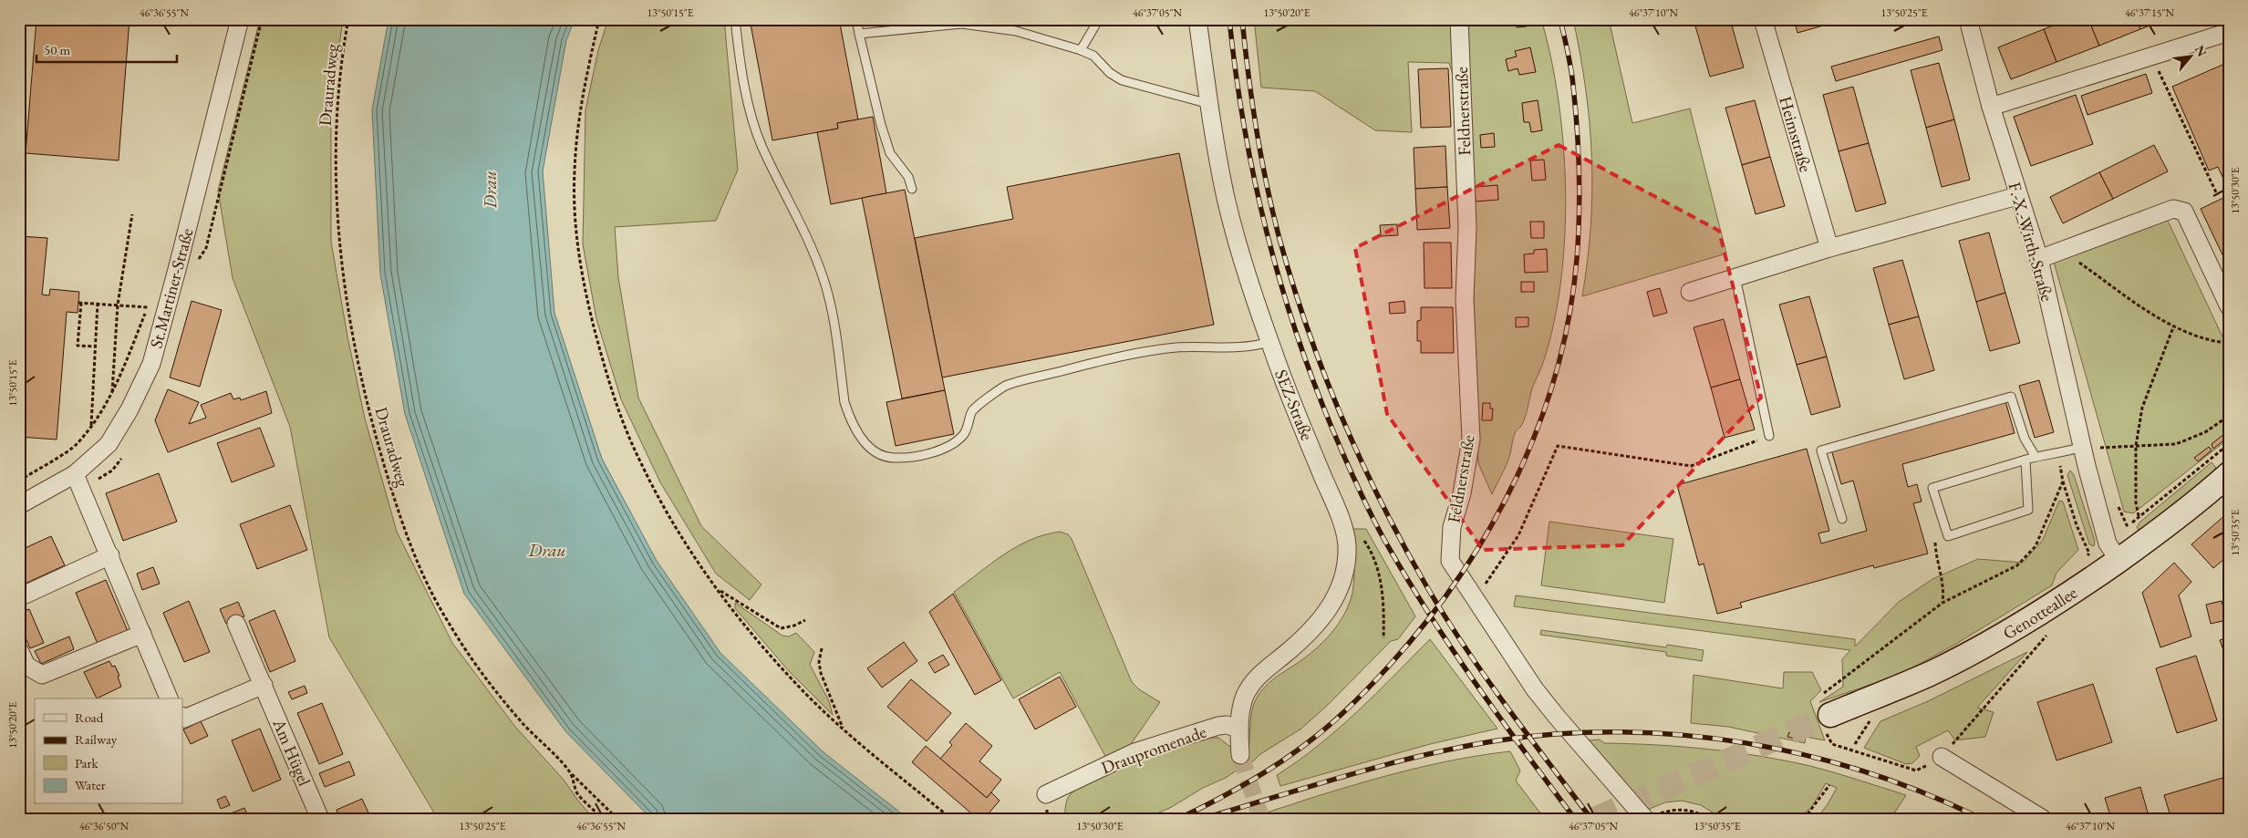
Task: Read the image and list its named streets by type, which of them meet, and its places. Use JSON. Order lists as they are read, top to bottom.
{
  "streets": {
    "main road": ["Genotteallee"],
    "street": [
      "Feldnerstraße",
      "Heimstraße",
      "F.-X.-Wirth-Straße",
      "St.Martiner-Straße",
      "SEZ-Straße",
      "Draupromenade",
      "Am Hügel"
    ],
    "path": ["Drauradweg"]
  },
  "crossings": [
    ["F.-X.-Wirth-Straße", "Genotteallee"],
    ["SEZ-Straße", "Draupromenade"]
  ],
  "water": ["Drau"],
  "legend": [
    "Road",
    "Railway",
    "Park",
    "Water"
  ],
  "scale_bar": "50 m",
  "north": "top right",
  "coordinates": [
    "46°36'55\"N",
    "13°50'15\"E",
    "46°37'05\"N",
    "13°50'20\"E",
    "46°37'10\"N",
    "13°50'25\"E",
    "46°37'15\"N",
    "13°50'30\"E",
    "13°50'35\"E",
    "46°36'50\"N"
  ]
}
